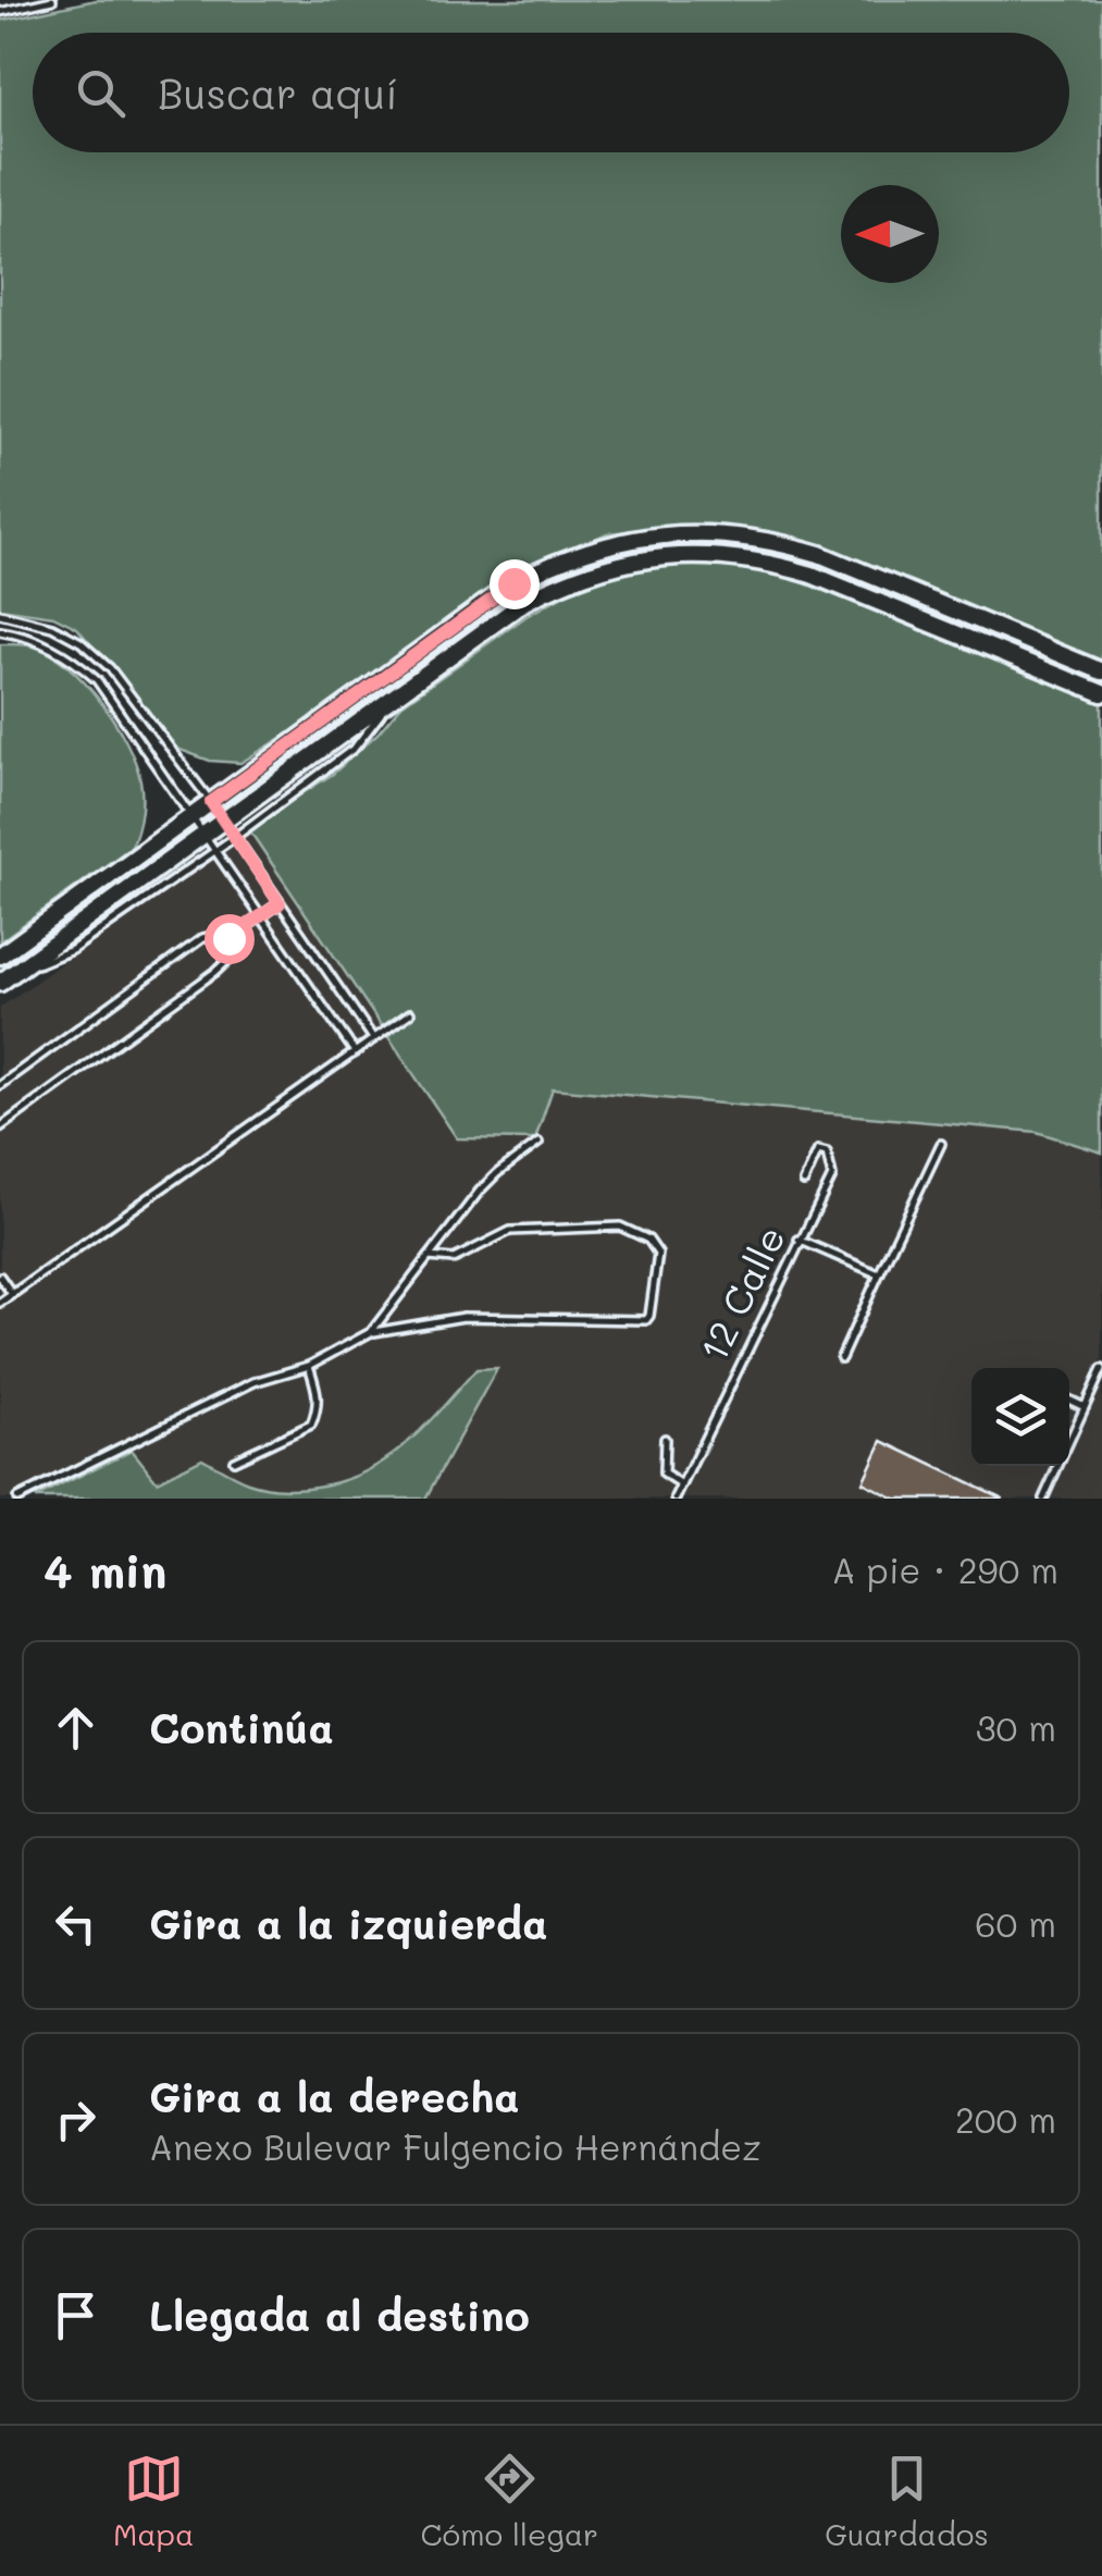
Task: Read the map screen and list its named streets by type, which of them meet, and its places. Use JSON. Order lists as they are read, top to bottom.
{
  "streets": {
    "lane": ["12 Calle"]
  },
  "north": "left",
  "page": {
    "search": "Buscar aquí",
    "heading": ["4 min", "A pie · 290 m"],
    "list": [
      ["Continúa", "30 m"],
      ["Gira a la izquierda", "60 m"],
      ["Gira a la derecha", "Anexo Bulevar Fulgencio Hernández", "200 m"],
      "Llegada al destino"
    ],
    "nav": ["Mapa", "Cómo llegar", "Guardados"]
  }
}
